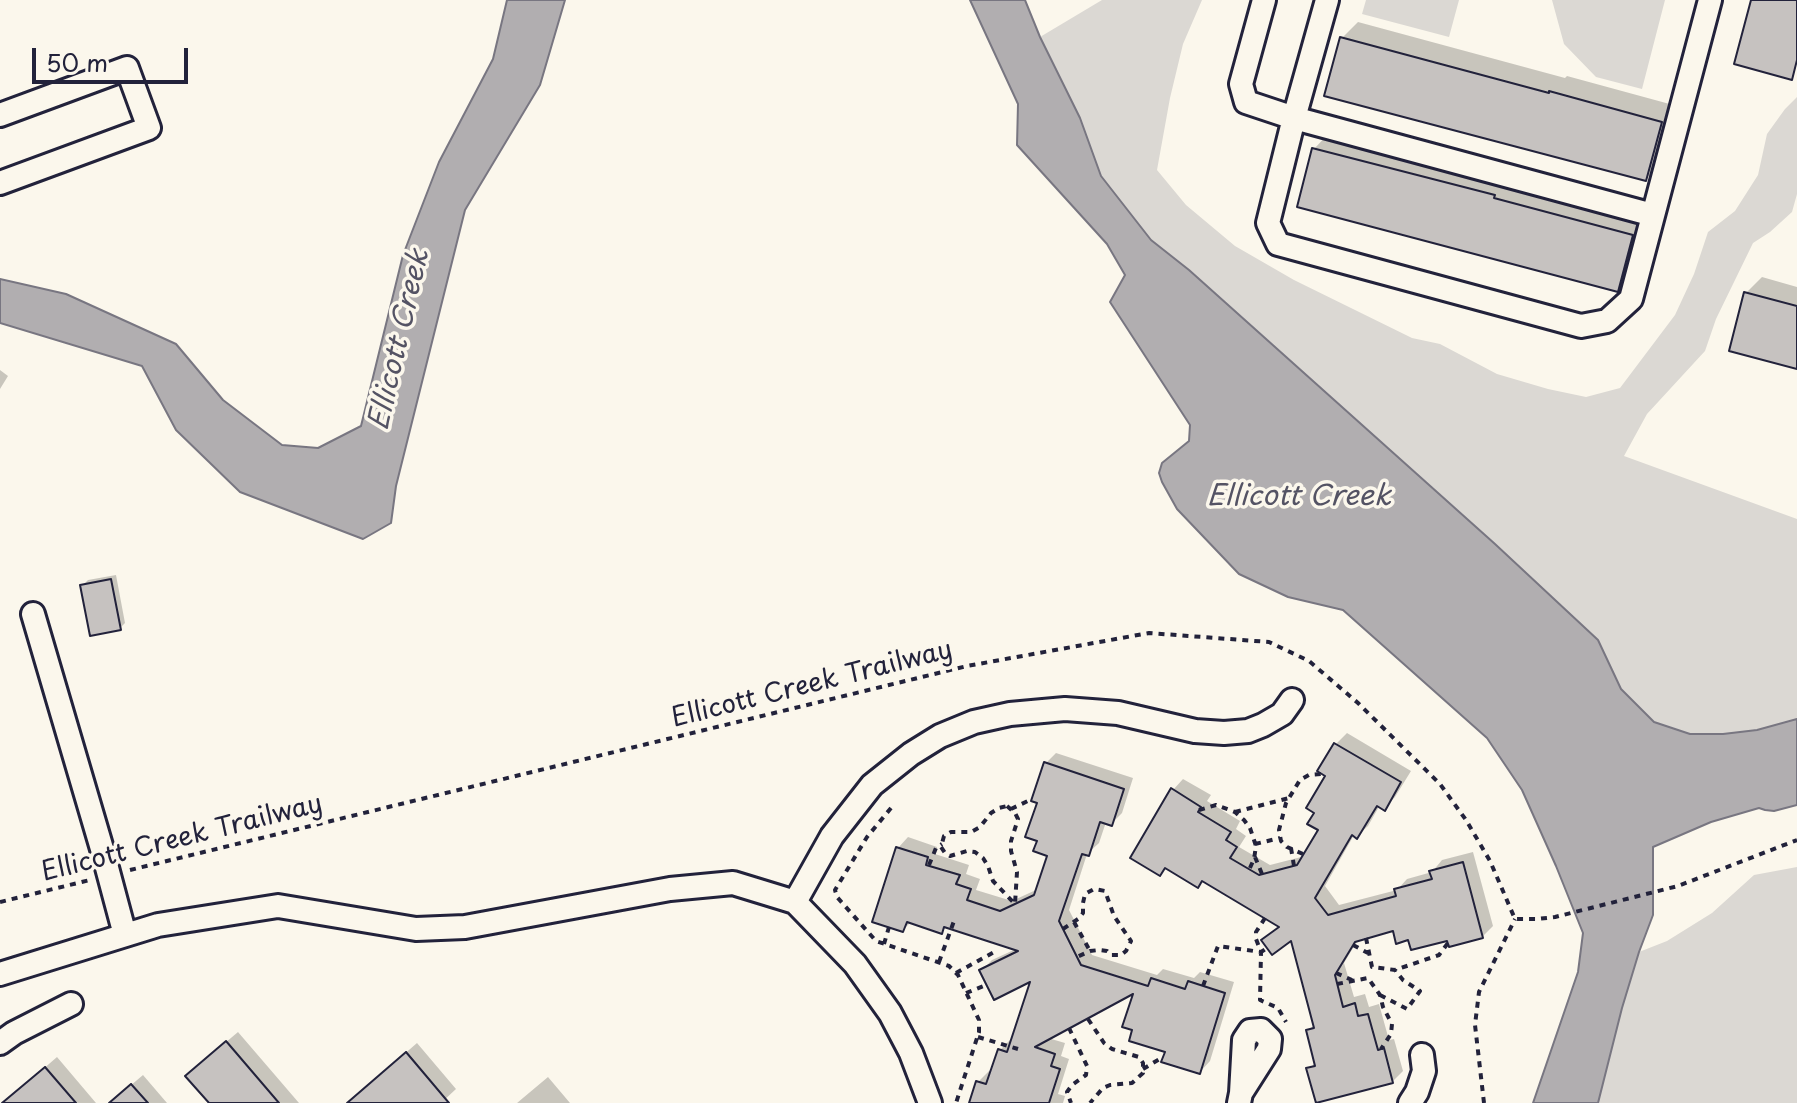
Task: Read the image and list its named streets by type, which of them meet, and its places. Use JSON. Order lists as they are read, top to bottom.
{
  "streets": {
    "path": ["Ellicott Creek Trailway"]
  },
  "water": ["Ellicott Creek"],
  "scale_bar": "50 m"
}
